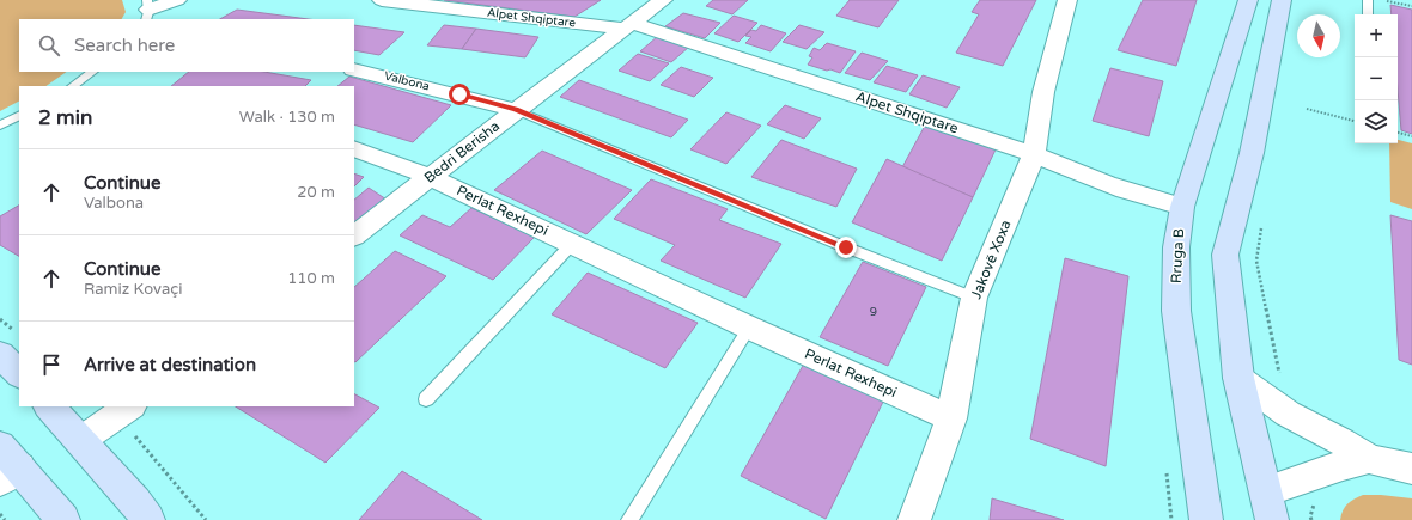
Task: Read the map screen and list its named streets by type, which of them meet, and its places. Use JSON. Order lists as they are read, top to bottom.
{
  "streets": {
    "main road": ["Rruga B"],
    "street": [
      "Alpet Shqiptare",
      "Valbona",
      "Bedri Berisha",
      "Perlat Rexhepi",
      "Jakovë Xoxa"
    ]
  },
  "crossings": [
    ["Alpet Shqiptare", "Bedri Berisha"],
    ["Alpet Shqiptare", "Rruga B"],
    ["Alpet Shqiptare", "Jakovë Xoxa"],
    ["Valbona", "Bedri Berisha"],
    ["Bedri Berisha", "Perlat Rexhepi"],
    ["Perlat Rexhepi", "Jakovë Xoxa"]
  ],
  "house_numbers": ["9"],
  "north": "bottom",
  "page": {
    "map_buttons": ["+", "−"],
    "search": "Search here",
    "heading": ["2 min", "Walk · 130 m"],
    "list": [
      ["Continue", "Valbona", "20 m"],
      ["Continue", "Ramiz Kovaçi", "110 m"],
      "Arrive at destination"
    ]
  }
}
